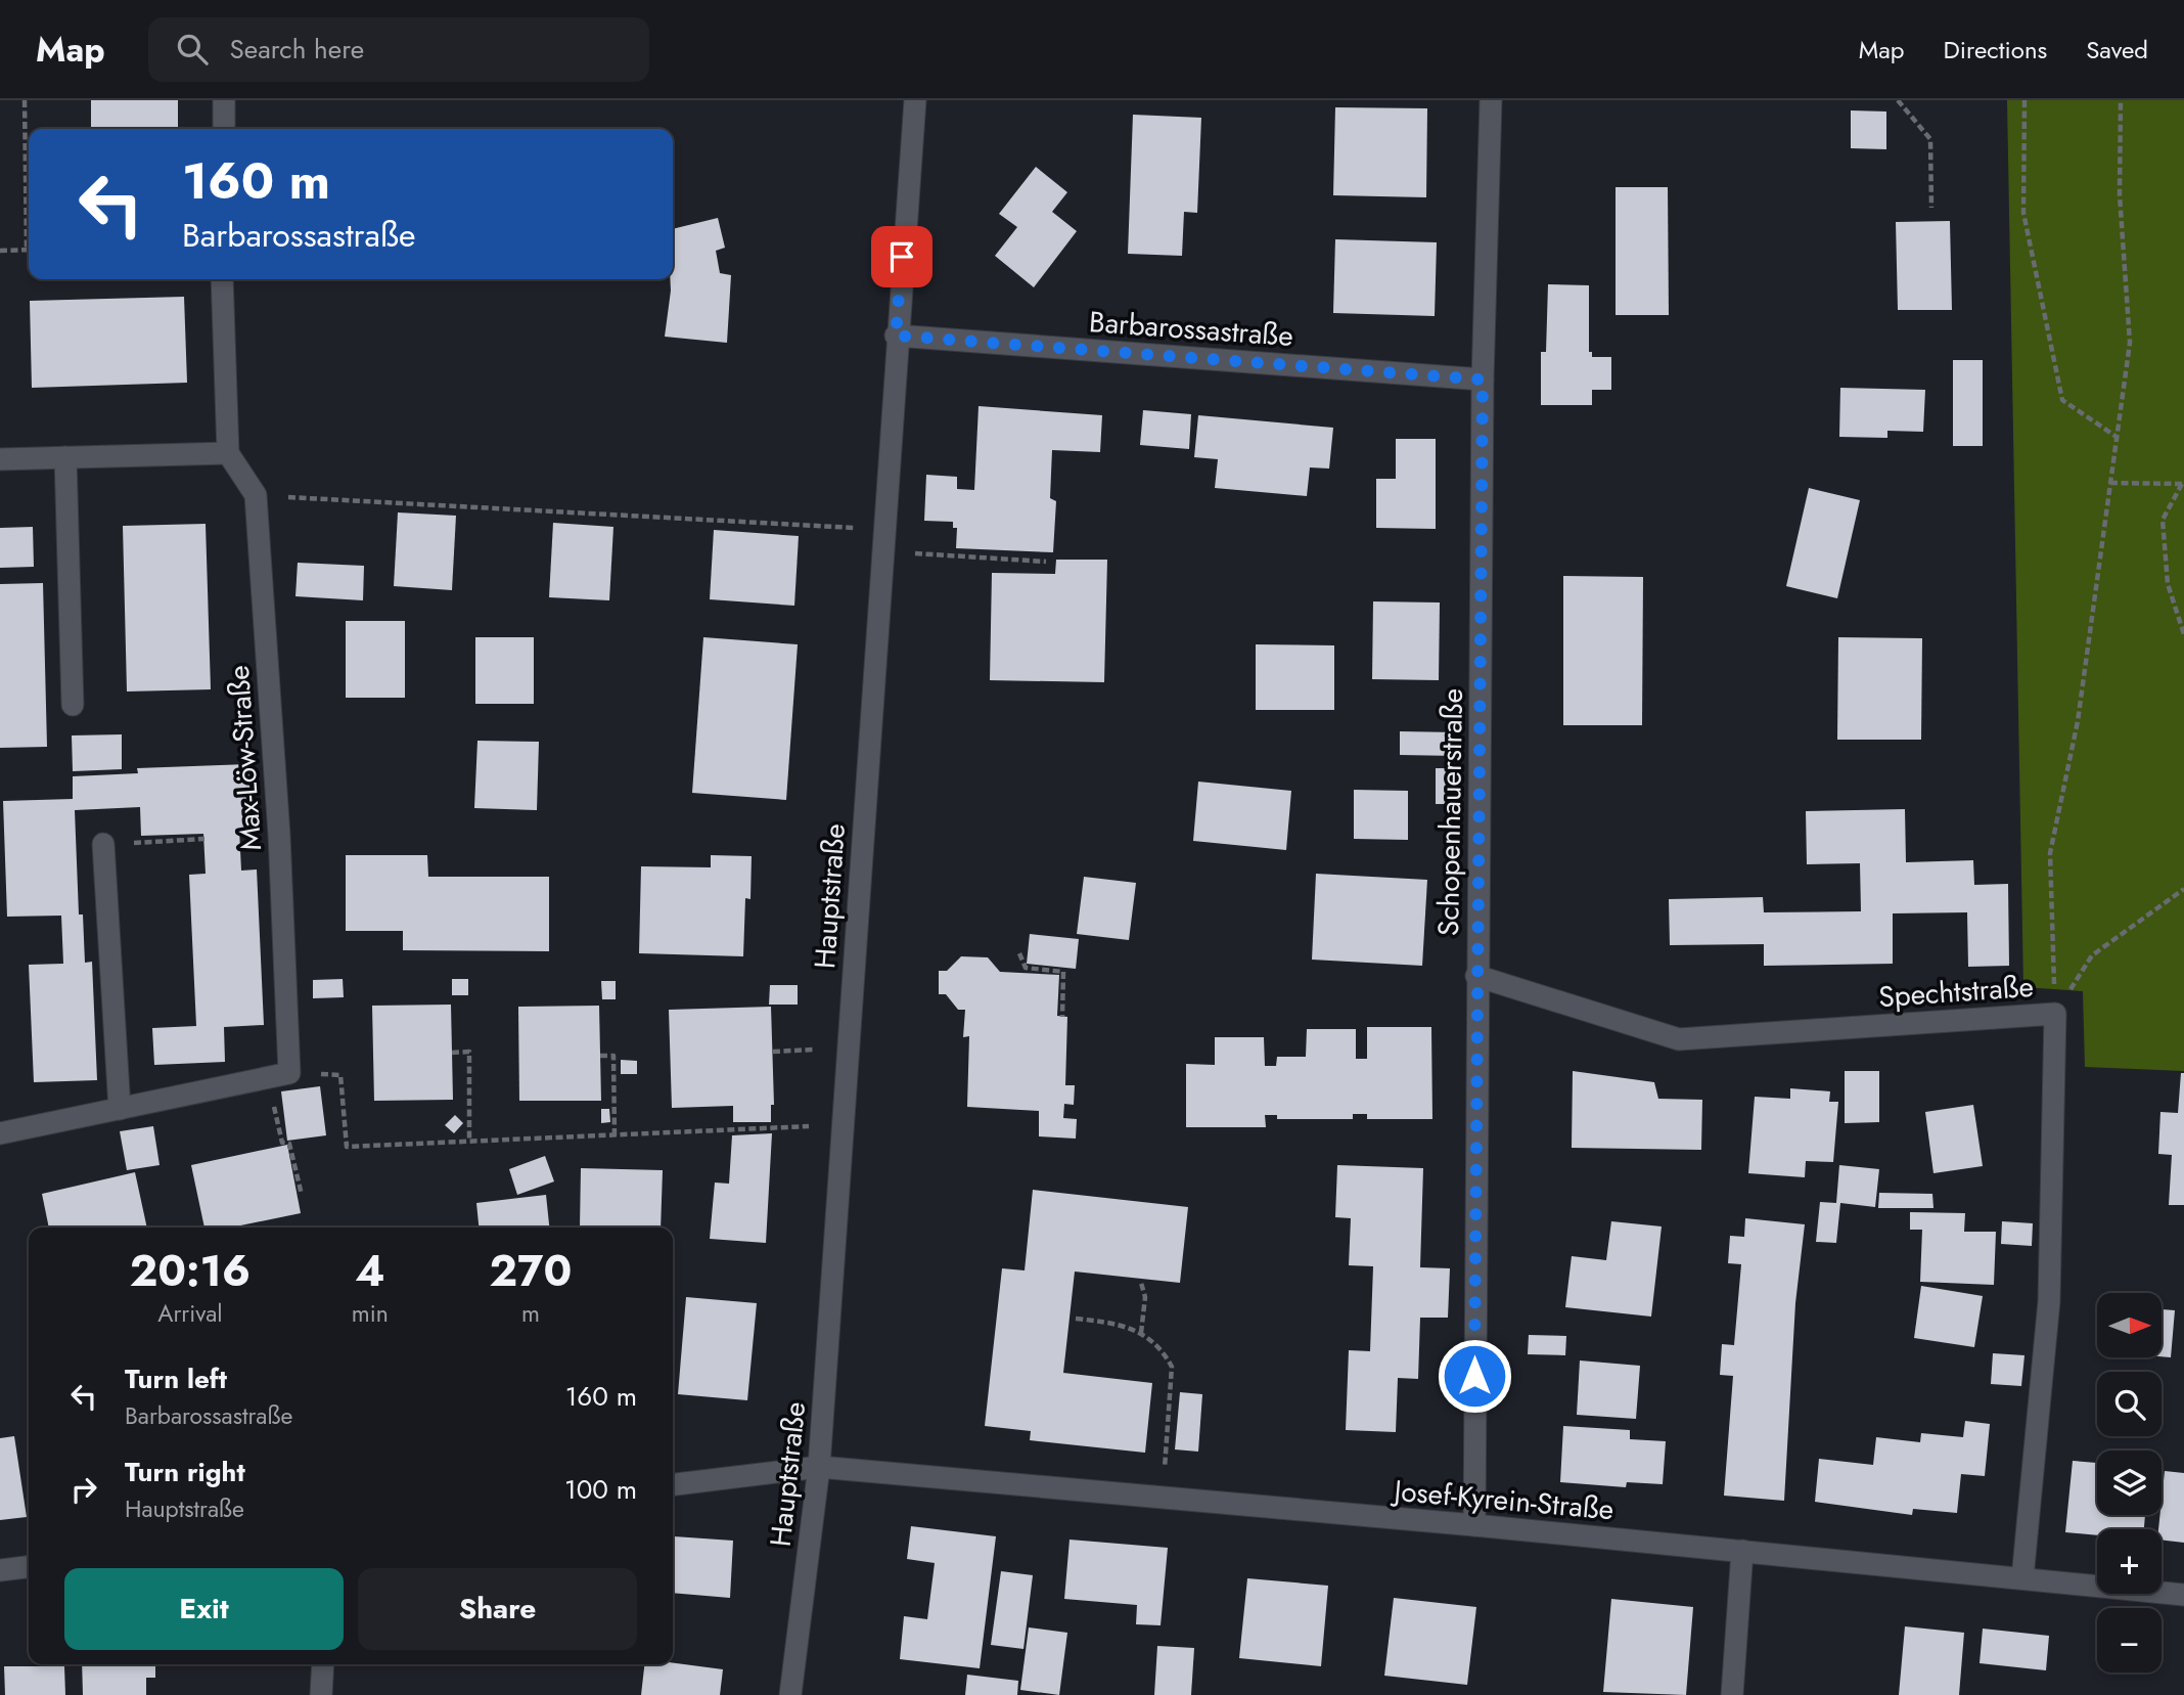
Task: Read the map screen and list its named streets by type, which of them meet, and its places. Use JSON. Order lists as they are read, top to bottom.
{
  "streets": {
    "street": [
      "Barbarossastraße",
      "Max-Löw-Straße",
      "Schopenhauerstraße",
      "Hauptstraße",
      "Spechtstraße",
      "Josef-Kyrein-Straße"
    ]
  },
  "crossings": [
    ["Barbarossastraße", "Schopenhauerstraße"],
    ["Barbarossastraße", "Hauptstraße"],
    ["Schopenhauerstraße", "Spechtstraße"],
    ["Schopenhauerstraße", "Josef-Kyrein-Straße"],
    ["Hauptstraße", "Josef-Kyrein-Straße"],
    ["Spechtstraße", "Josef-Kyrein-Straße"]
  ],
  "north": "right",
  "page": {
    "header": "Map",
    "search": "Search here",
    "nav": ["Map", "Directions", "Saved"],
    "turn": ["160 m", "Barbarossastraße"],
    "eta": [
      "20:16",
      "Arrival",
      "4",
      "min",
      "270",
      "m"
    ],
    "map_buttons": ["+", "−"],
    "list": [
      {
        "name": "Turn left",
        "note": "Barbarossastraße",
        "value": "160 m"
      },
      {
        "name": "Turn right",
        "note": "Hauptstraße",
        "value": "100 m"
      }
    ],
    "buttons": ["Exit", "Share"]
  }
}
